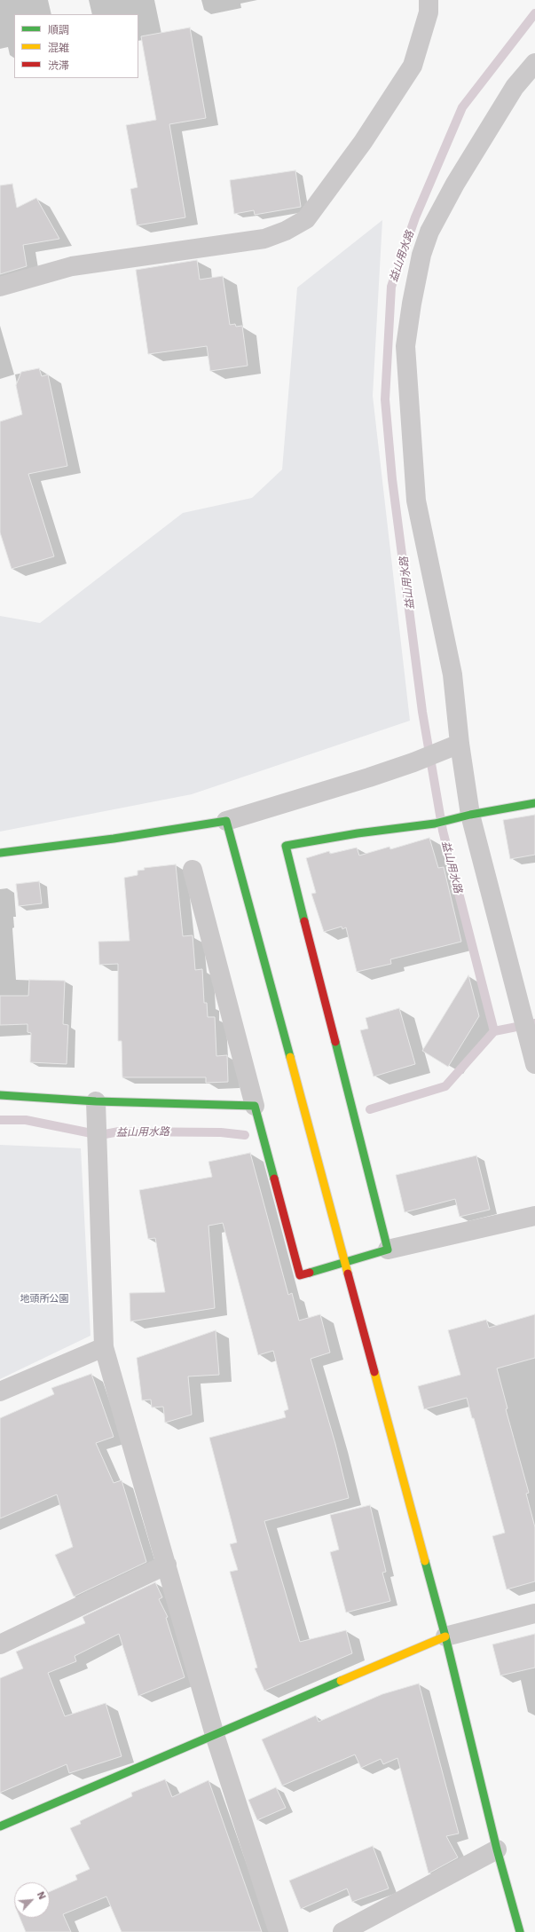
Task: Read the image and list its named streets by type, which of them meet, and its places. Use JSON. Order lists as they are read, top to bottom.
{
  "water": ["益山用水路"],
  "parks": ["地頭所公園"],
  "legend": ["順調", "混雑", "渋滞"],
  "north": "top right"
}
